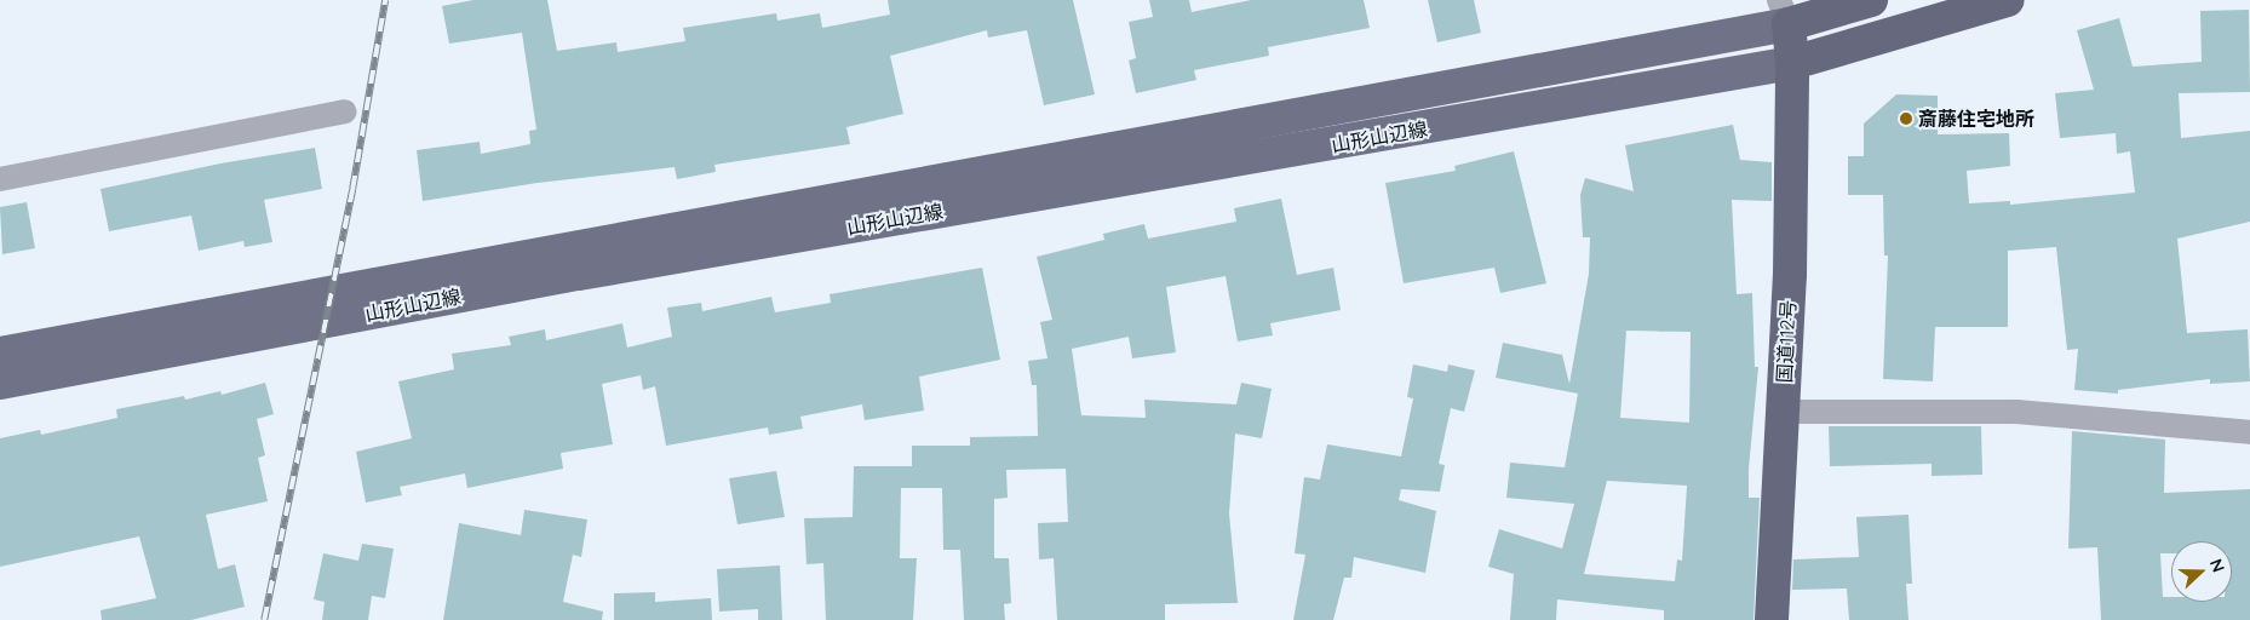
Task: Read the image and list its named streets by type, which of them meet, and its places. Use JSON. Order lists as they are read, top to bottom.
{
  "streets": {
    "highway": ["国道112号"],
    "main road": ["山形山辺線"]
  },
  "crossings": [
    ["山形山辺線", "国道112号"]
  ],
  "places": ["斎藤住宅地所"],
  "north": "right"
}
